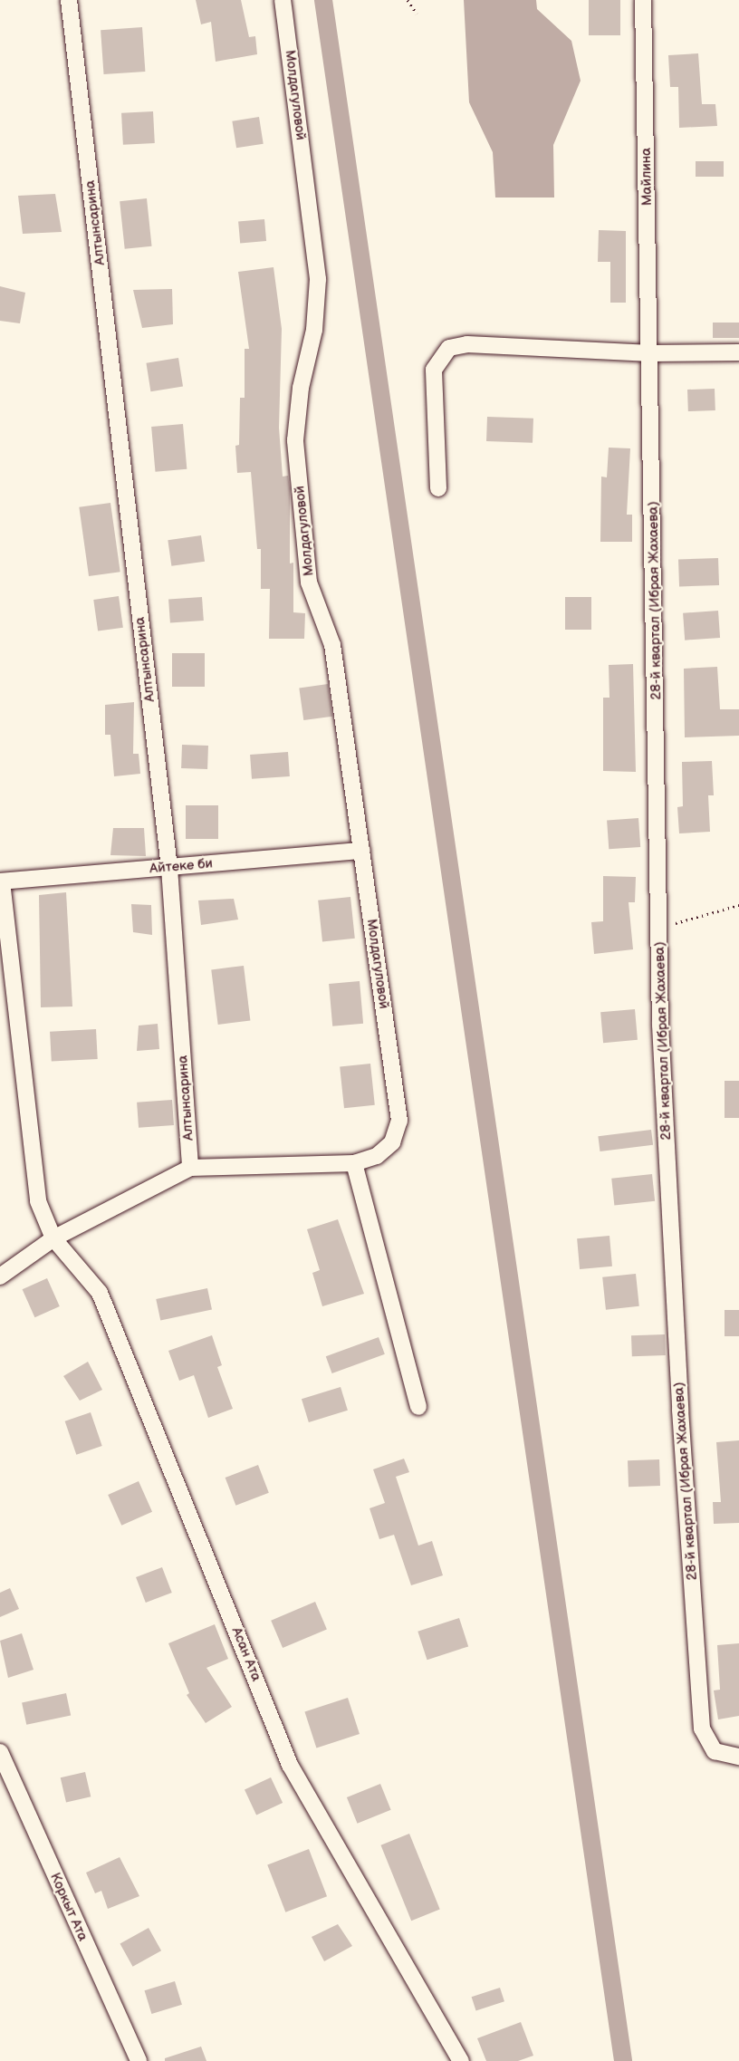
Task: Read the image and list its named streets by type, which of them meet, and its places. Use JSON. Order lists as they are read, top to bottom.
{
  "streets": {
    "street": [
      "Молдагуловой",
      "Майлина",
      "Алтынсарина",
      "28-й квартал (Ибрая Жахаева)",
      "Айтеке би",
      "Асан Ата",
      "Коркыт Ата"
    ]
  },
  "crossings": [
    ["Молдагуловой", "Алтынсарина"],
    ["Молдагуловой", "Айтеке би"],
    ["Майлина", "28-й квартал (Ибрая Жахаева)"],
    ["Алтынсарина", "Айтеке би"]
  ]
}
